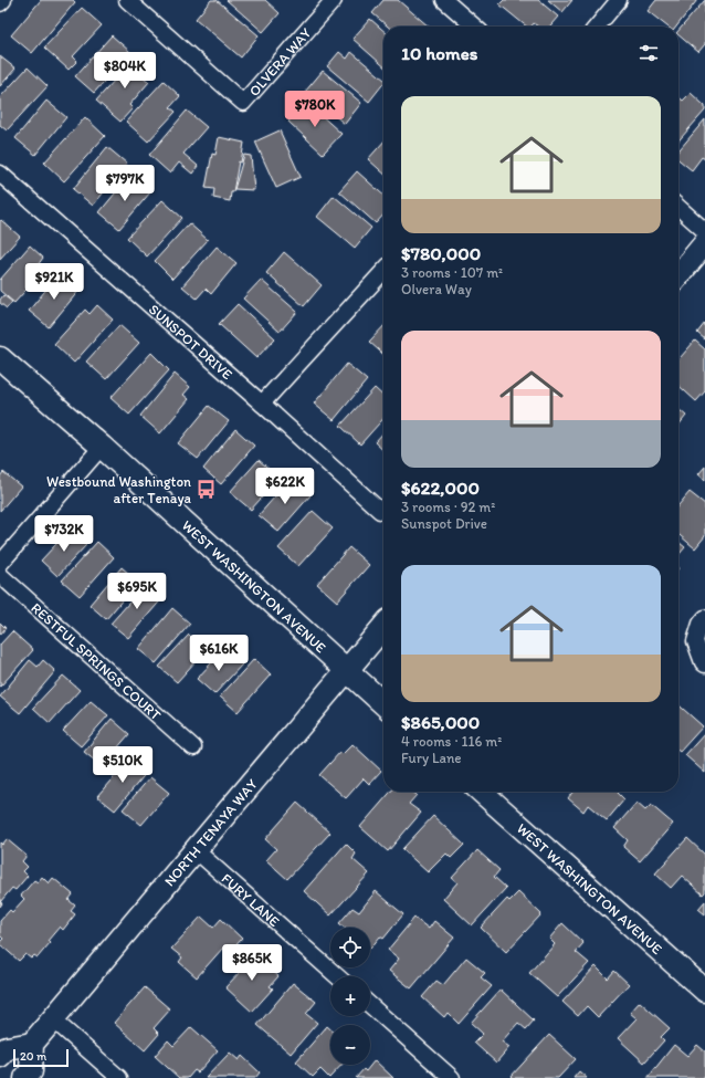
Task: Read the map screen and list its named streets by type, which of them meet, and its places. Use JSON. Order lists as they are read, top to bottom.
{
  "streets": {
    "main road": ["WEST WASHINGTON AVENUE", "NORTH TENAYA WAY"],
    "street": [
      "OLVERA WAY",
      "SUNSPOT DRIVE",
      "RESTFUL SPRINGS COURT",
      "FURY LANE"
    ]
  },
  "crossings": [
    ["WEST WASHINGTON AVENUE", "NORTH TENAYA WAY"],
    ["NORTH TENAYA WAY", "FURY LANE"]
  ],
  "places": {
    "bus stop": ["Westbound Washington after Tenaya"]
  },
  "scale_bar": "20 m",
  "page": {
    "heading": "10 homes",
    "price": [
      "$804K",
      "$780K",
      "$797K",
      "$921K",
      "$622K",
      "$732K",
      "$695K",
      "$616K",
      "$510K",
      "$865K"
    ],
    "list": [
      {
        "name": "$780,000",
        "note": "3 rooms · 107 m² · Olvera Way"
      },
      {
        "name": "$622,000",
        "note": "3 rooms · 92 m² · Sunspot Drive"
      },
      {
        "name": "$865,000",
        "note": "4 rooms · 116 m² · Fury Lane"
      }
    ],
    "map_buttons": ["+", "−"],
    "scale": "20 m"
  }
}
